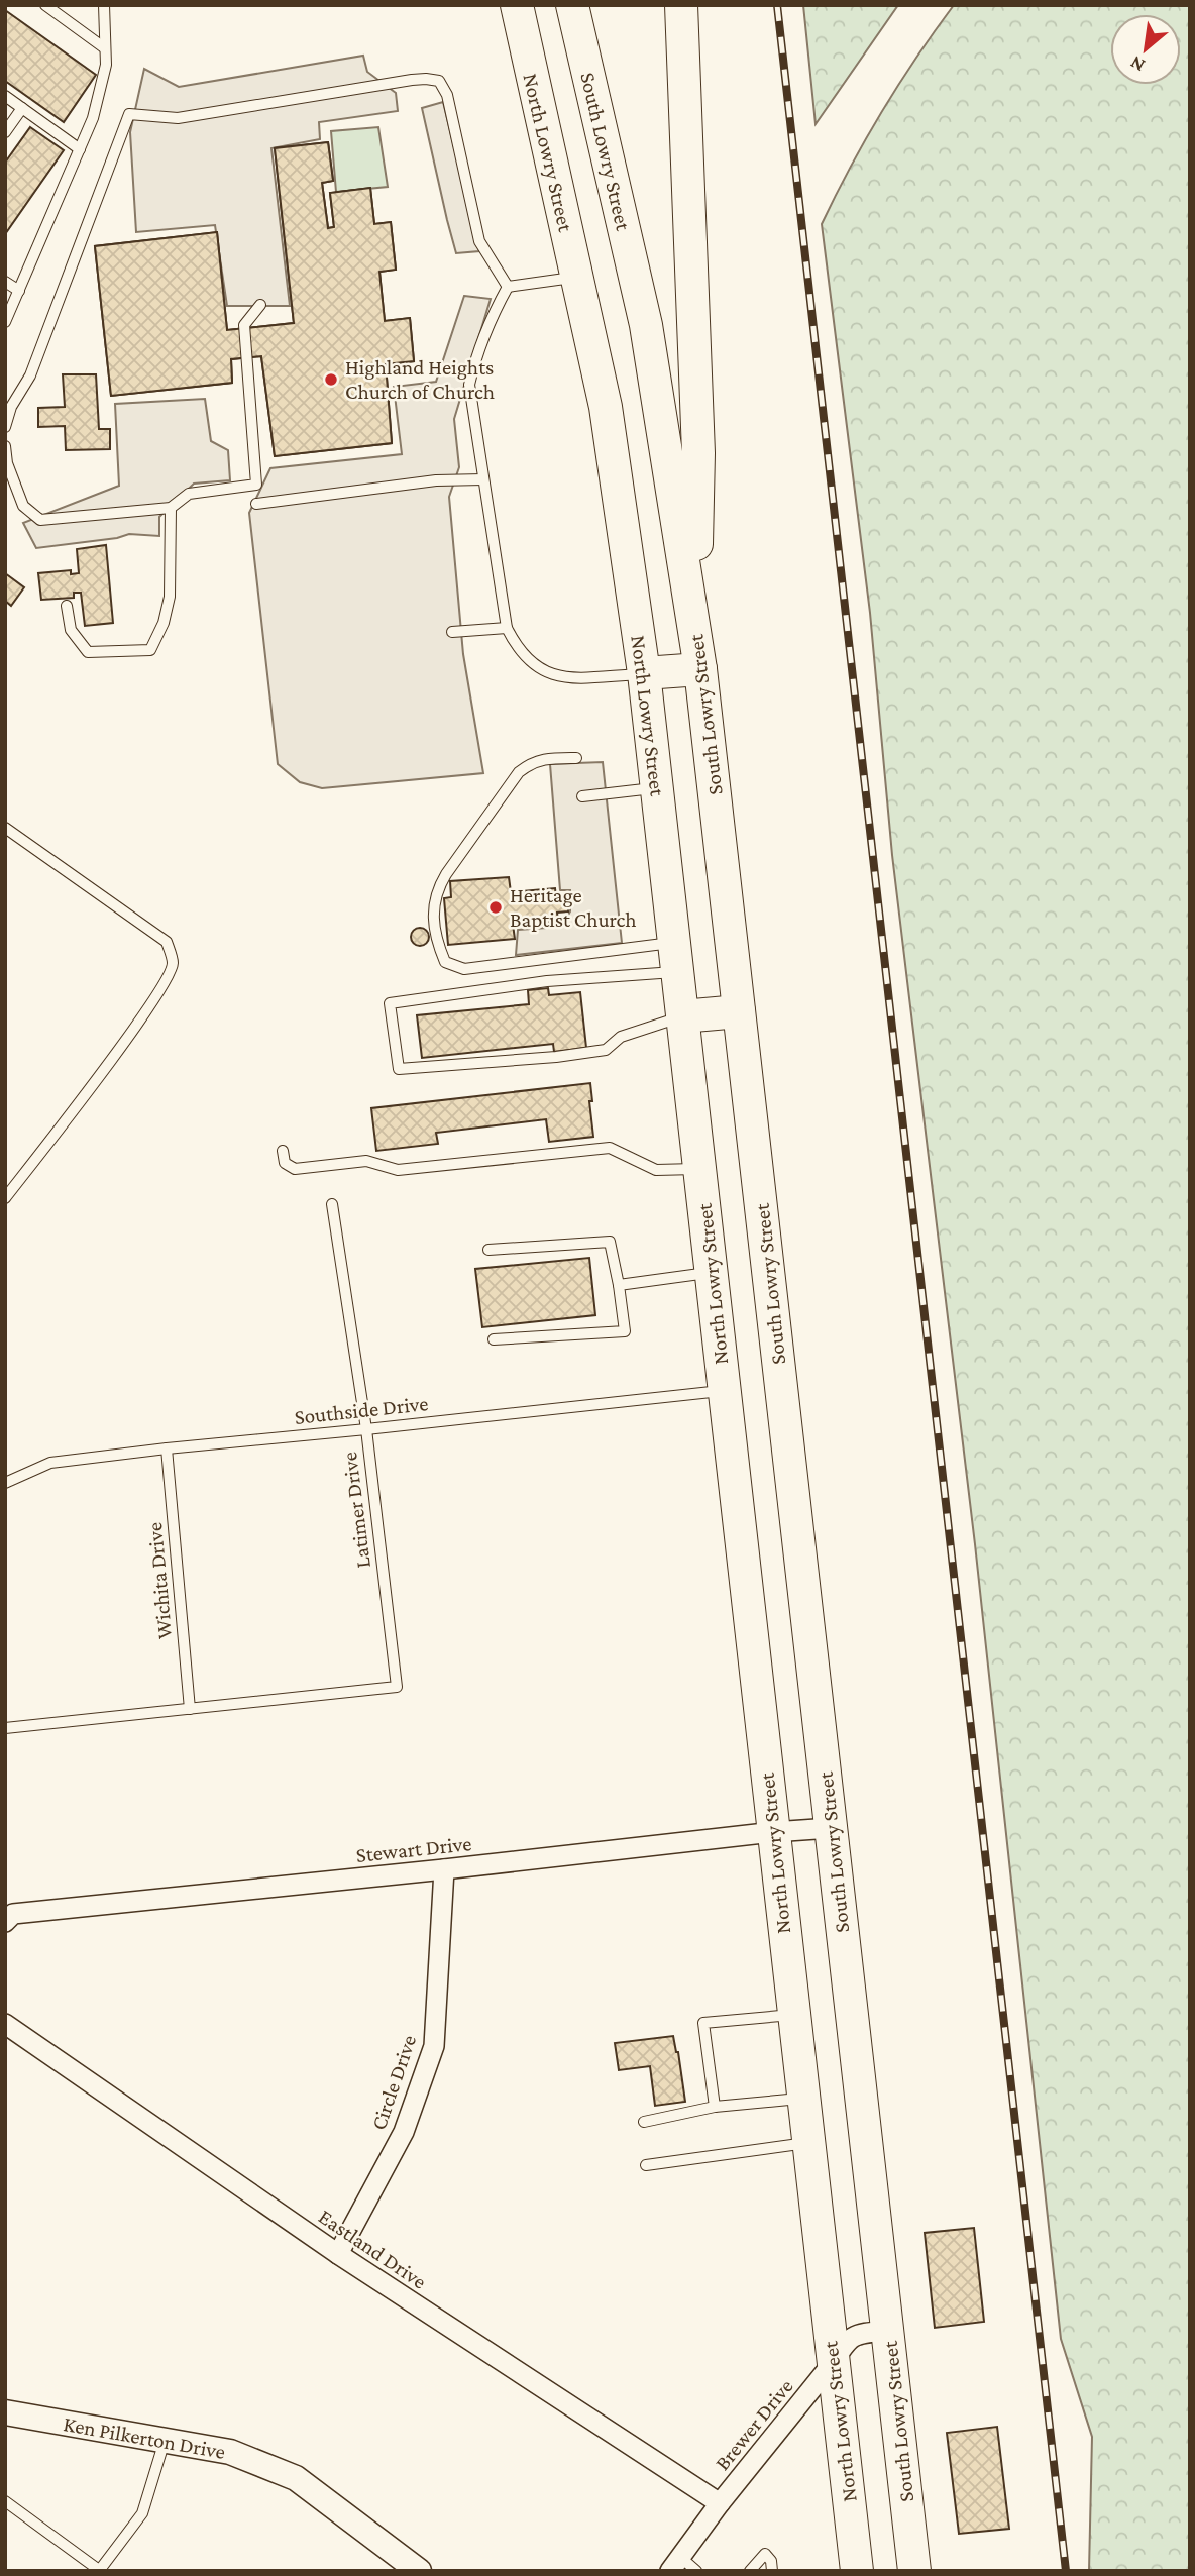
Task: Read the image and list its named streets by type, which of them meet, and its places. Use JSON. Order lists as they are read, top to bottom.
{
  "streets": {
    "main road": ["South Lowry Street", "North Lowry Street"],
    "street": [
      "Stewart Drive",
      "Circle Drive",
      "Eastland Drive",
      "Brewer Drive",
      "Ken Pilkerton Drive"
    ],
    "lane": ["Southside Drive", "Latimer Drive", "Wichita Drive"]
  },
  "crossings": [
    ["South Lowry Street", "Stewart Drive"],
    ["South Lowry Street", "Brewer Drive"],
    ["North Lowry Street", "Southside Drive"],
    ["North Lowry Street", "Stewart Drive"],
    ["North Lowry Street", "Brewer Drive"],
    ["Southside Drive", "Latimer Drive"],
    ["Southside Drive", "Wichita Drive"],
    ["Latimer Drive", "Wichita Drive"],
    ["Stewart Drive", "Circle Drive"],
    ["Circle Drive", "Eastland Drive"],
    ["Eastland Drive", "Brewer Drive"]
  ],
  "places": ["Highland Heights Church of Church", "Heritage Baptist Church"],
  "north": "bottom left"
}
